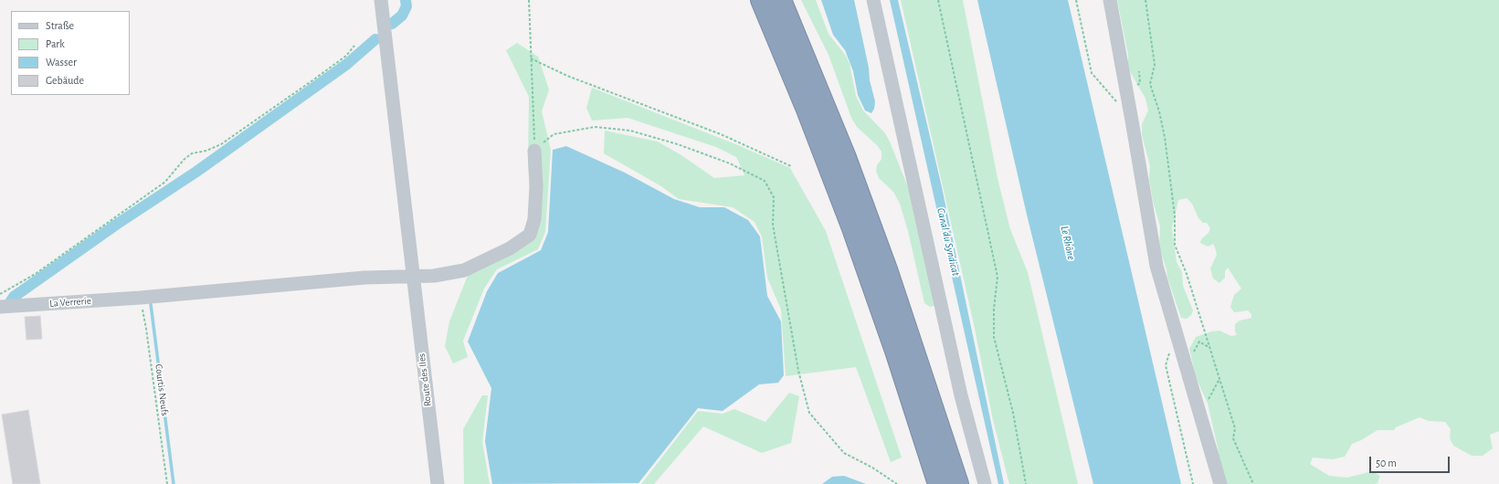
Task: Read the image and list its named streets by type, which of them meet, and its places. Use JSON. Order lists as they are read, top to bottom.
{
  "streets": {
    "street": ["La Verrerie", "Route des Iles"],
    "path": ["Courtis Neufs"]
  },
  "crossings": [
    ["La Verrerie", "Route des Iles"],
    ["La Verrerie", "Courtis Neufs"]
  ],
  "water": ["Canal du Syndicat", "Le Rhône"],
  "legend": [
    "Straße",
    "Park",
    "Wasser",
    "Gebäude"
  ],
  "scale_bar": "50 m"
}
